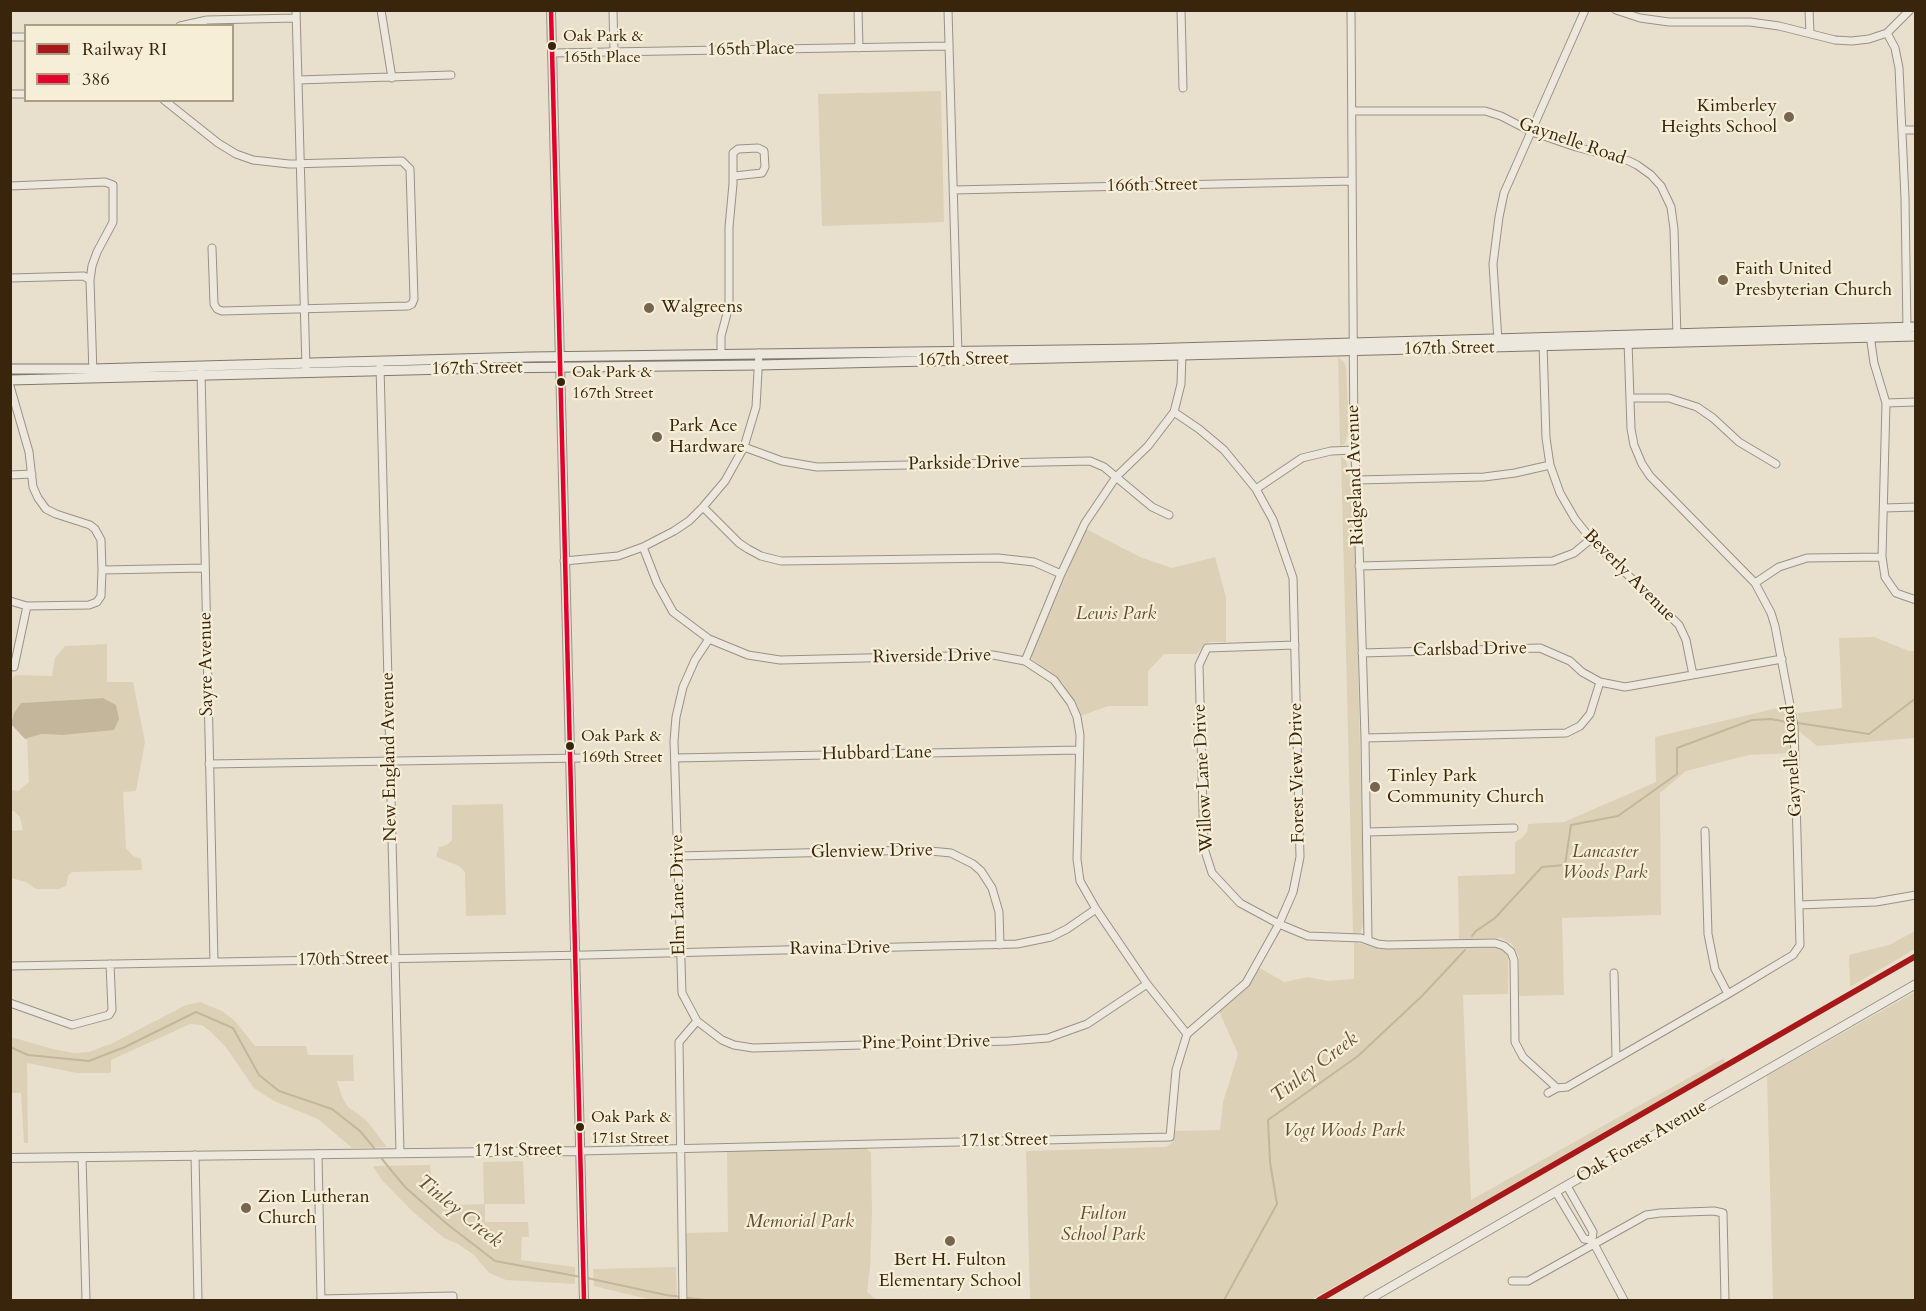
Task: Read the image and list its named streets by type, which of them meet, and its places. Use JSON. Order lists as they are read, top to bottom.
{
  "streets": {
    "main road": ["167th Street"],
    "street": [
      "165th Place",
      "Gaynelle Road",
      "166th Street",
      "Parkside Drive",
      "Ridgeland Avenue",
      "Beverly Avenue",
      "Carlsbad Drive",
      "Riverside Drive",
      "Sayre Avenue",
      "Hubbard Lane",
      "New England Avenue",
      "Forest View Drive",
      "Willow Lane Drive",
      "Glenview Drive",
      "Elm Lane Drive",
      "Ravina Drive",
      "170th Street",
      "Pine Point Drive",
      "171st Street",
      "Oak Forest Avenue"
    ]
  },
  "crossings": [
    ["Gaynelle Road", "167th Street"],
    ["Gaynelle Road", "Ridgeland Avenue"],
    ["Gaynelle Road", "Carlsbad Drive"],
    ["Gaynelle Road", "Willow Lane Drive"],
    ["166th Street", "Ridgeland Avenue"],
    ["167th Street", "Ridgeland Avenue"],
    ["167th Street", "Beverly Avenue"],
    ["167th Street", "Sayre Avenue"],
    ["167th Street", "New England Avenue"],
    ["Ridgeland Avenue", "Carlsbad Drive"],
    ["Ridgeland Avenue", "Willow Lane Drive"],
    ["Beverly Avenue", "Carlsbad Drive"],
    ["Riverside Drive", "Hubbard Lane"],
    ["Riverside Drive", "Forest View Drive"],
    ["Riverside Drive", "Elm Lane Drive"],
    ["Riverside Drive", "Ravina Drive"],
    ["Riverside Drive", "Pine Point Drive"],
    ["Riverside Drive", "171st Street"],
    ["Sayre Avenue", "170th Street"],
    ["Hubbard Lane", "Elm Lane Drive"],
    ["New England Avenue", "170th Street"],
    ["New England Avenue", "171st Street"],
    ["Forest View Drive", "Willow Lane Drive"],
    ["Forest View Drive", "171st Street"],
    ["Glenview Drive", "Elm Lane Drive"],
    ["Glenview Drive", "Ravina Drive"],
    ["Elm Lane Drive", "Ravina Drive"],
    ["Elm Lane Drive", "Pine Point Drive"],
    ["Ravina Drive", "170th Street"]
  ],
  "water": ["Tinley Creek"],
  "parks": [
    "Lewis Park",
    "Lancaster Woods Park",
    "Vogt Woods Park",
    "Fulton School Park",
    "Memorial Park"
  ],
  "places": [
    "Oak Park & 165th Place",
    "Kimberley Heights School",
    "Faith United Presbyterian Church",
    "Walgreens",
    "Oak Park & 167th Street",
    "Park Ace Hardware",
    "Oak Park & 169th Street",
    "Tinley Park Community Church",
    "Oak Park & 171st Street",
    "Zion Lutheran Church",
    "Bert H. Fulton Elementary School"
  ],
  "lines": ["transit line 386", "rail line RI"],
  "legend": ["Railway RI", "386"]
}
